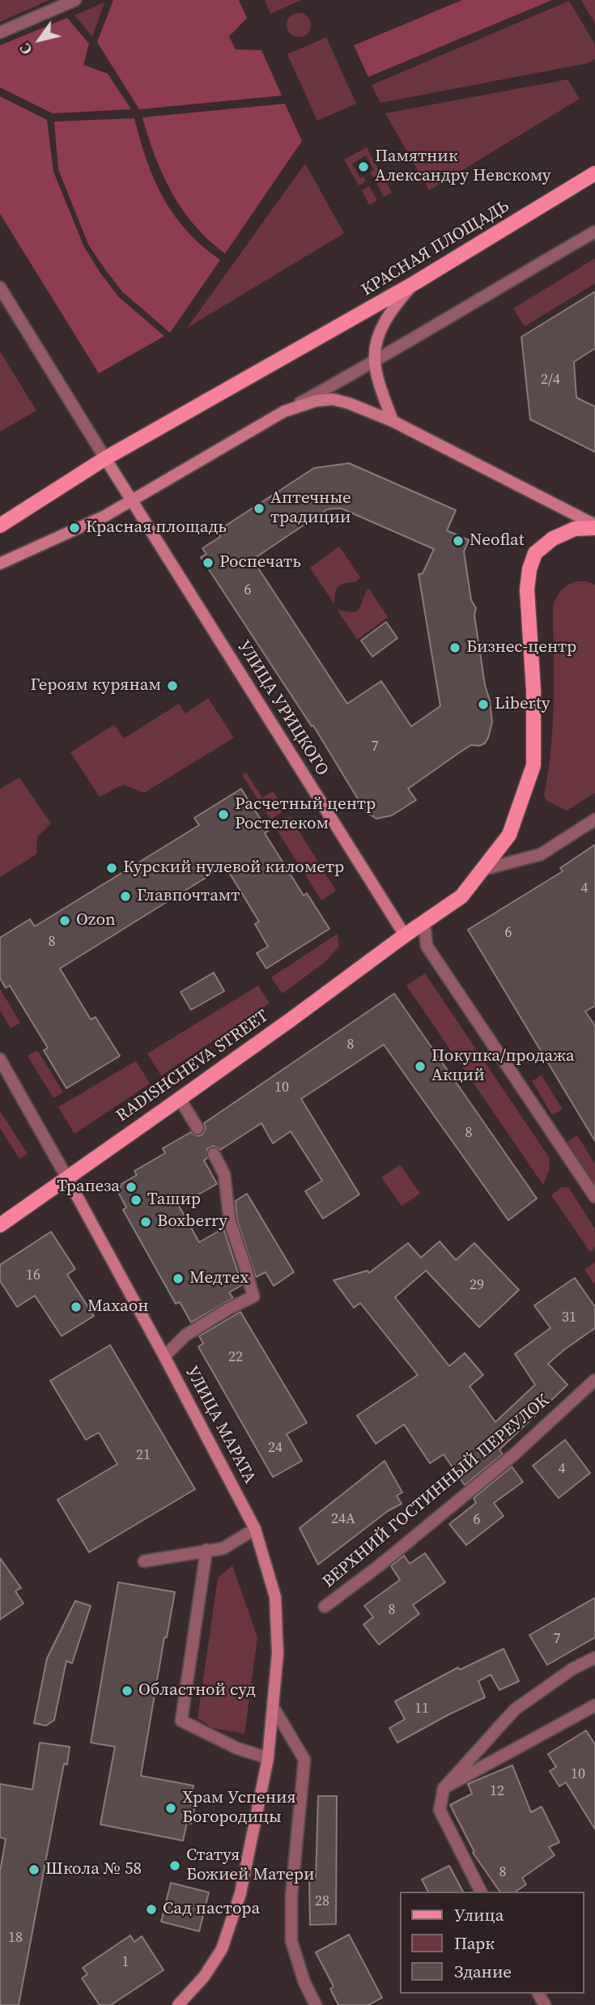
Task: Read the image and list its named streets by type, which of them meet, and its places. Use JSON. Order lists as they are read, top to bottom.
{
  "streets": {
    "main road": [
      "КРАСНАЯ ПЛОЩАДЬ",
      "УЛИЦА УРИЦКОГО",
      "RADISHCHEVA STREET",
      "УЛИЦА МАРАТА"
    ],
    "street": ["ВЕРХНИЙ ГОСТИННЫЙ ПЕРЕУЛОК"]
  },
  "crossings": [
    ["КРАСНАЯ ПЛОЩАДЬ", "УЛИЦА УРИЦКОГО"],
    ["УЛИЦА УРИЦКОГО", "RADISHCHEVA STREET"],
    ["RADISHCHEVA STREET", "УЛИЦА МАРАТА"]
  ],
  "places": [
    "Памятник Александру Невскому",
    "Аптечные традиции",
    "Красная площадь",
    "Neoflat",
    "Роспечать",
    "Бизнес-центр",
    "Героям курянам",
    "Liberty",
    "Расчетный центр Ростелеком",
    "Курский нулевой километр",
    "Главпочтамт",
    "Ozon",
    "Покупка/продажа Акций",
    "Трапеза",
    "Ташир",
    "Boxberry",
    "Медтех",
    "Махаон",
    "Областной суд",
    "Храм Успения Богородицы",
    "Статуя Божией Матери",
    "Школа № 58",
    "Сад пастора"
  ],
  "house_numbers": [
    "2/4",
    "6",
    "7",
    "4",
    "6",
    "8",
    "8",
    "10",
    "8",
    "16",
    "29",
    "31",
    "22",
    "24",
    "21",
    "4",
    "24А",
    "6",
    "8",
    "7",
    "11",
    "10",
    "12",
    "8",
    "28",
    "18",
    "1"
  ],
  "legend": ["Улица", "Парк", "Здание"],
  "north": "bottom left"
}
